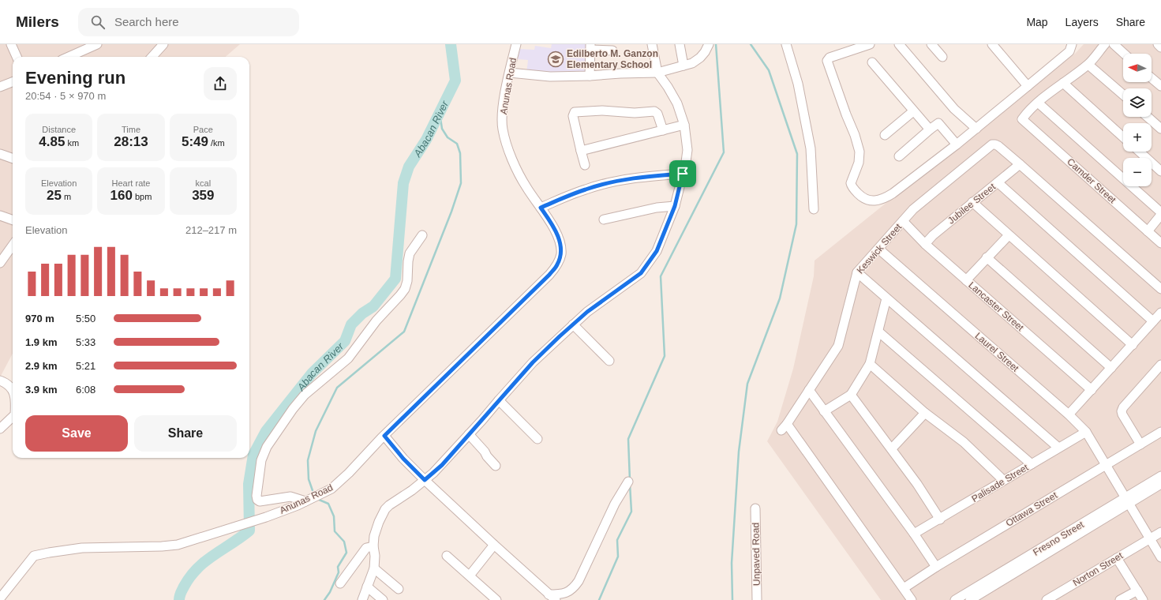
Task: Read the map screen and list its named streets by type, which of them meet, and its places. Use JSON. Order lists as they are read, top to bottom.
{
  "streets": {
    "street": [
      "Anunas Road",
      "Camder Street",
      "Jubilee Street",
      "Keswick Street",
      "Lancaster Street",
      "Laurel Street",
      "Palisade Street",
      "Ottawa Street",
      "Fresno Street",
      "Unpaved Road",
      "Norton Street"
    ]
  },
  "crossings": [
    ["Jubilee Street", "Keswick Street"],
    ["Jubilee Street", "Lancaster Street"],
    ["Keswick Street", "Lancaster Street"],
    ["Keswick Street", "Laurel Street"],
    ["Keswick Street", "Ottawa Street"],
    ["Laurel Street", "Palisade Street"],
    ["Laurel Street", "Ottawa Street"],
    ["Laurel Street", "Fresno Street"],
    ["Laurel Street", "Norton Street"]
  ],
  "water": ["Abacan River"],
  "places": {
    "school or university": ["Edilberto M. Ganzon Elementary School"]
  },
  "north": "left",
  "page": {
    "header": "Milers",
    "search": "Search here",
    "nav": ["Map", "Layers", "Share"],
    "map_buttons": ["+", "−"],
    "heading": ["Evening run", "20:54 · 5 × 970 m"],
    "stats": [
      ["Distance", "4.85 km"],
      ["Time", "28:13"],
      ["Pace", "5:49 /km"],
      ["Elevation", "25 m"],
      ["Heart rate", "160 bpm"],
      ["kcal", "359"]
    ],
    "chart": ["Elevation", "212–217 m"],
    "list": [
      {
        "name": "970 m",
        "note": "5:50"
      },
      {
        "name": "1.9 km",
        "note": "5:33"
      },
      {
        "name": "2.9 km",
        "note": "5:21"
      },
      {
        "name": "3.9 km",
        "note": "6:08"
      }
    ],
    "buttons": ["Save", "Share"]
  }
}
